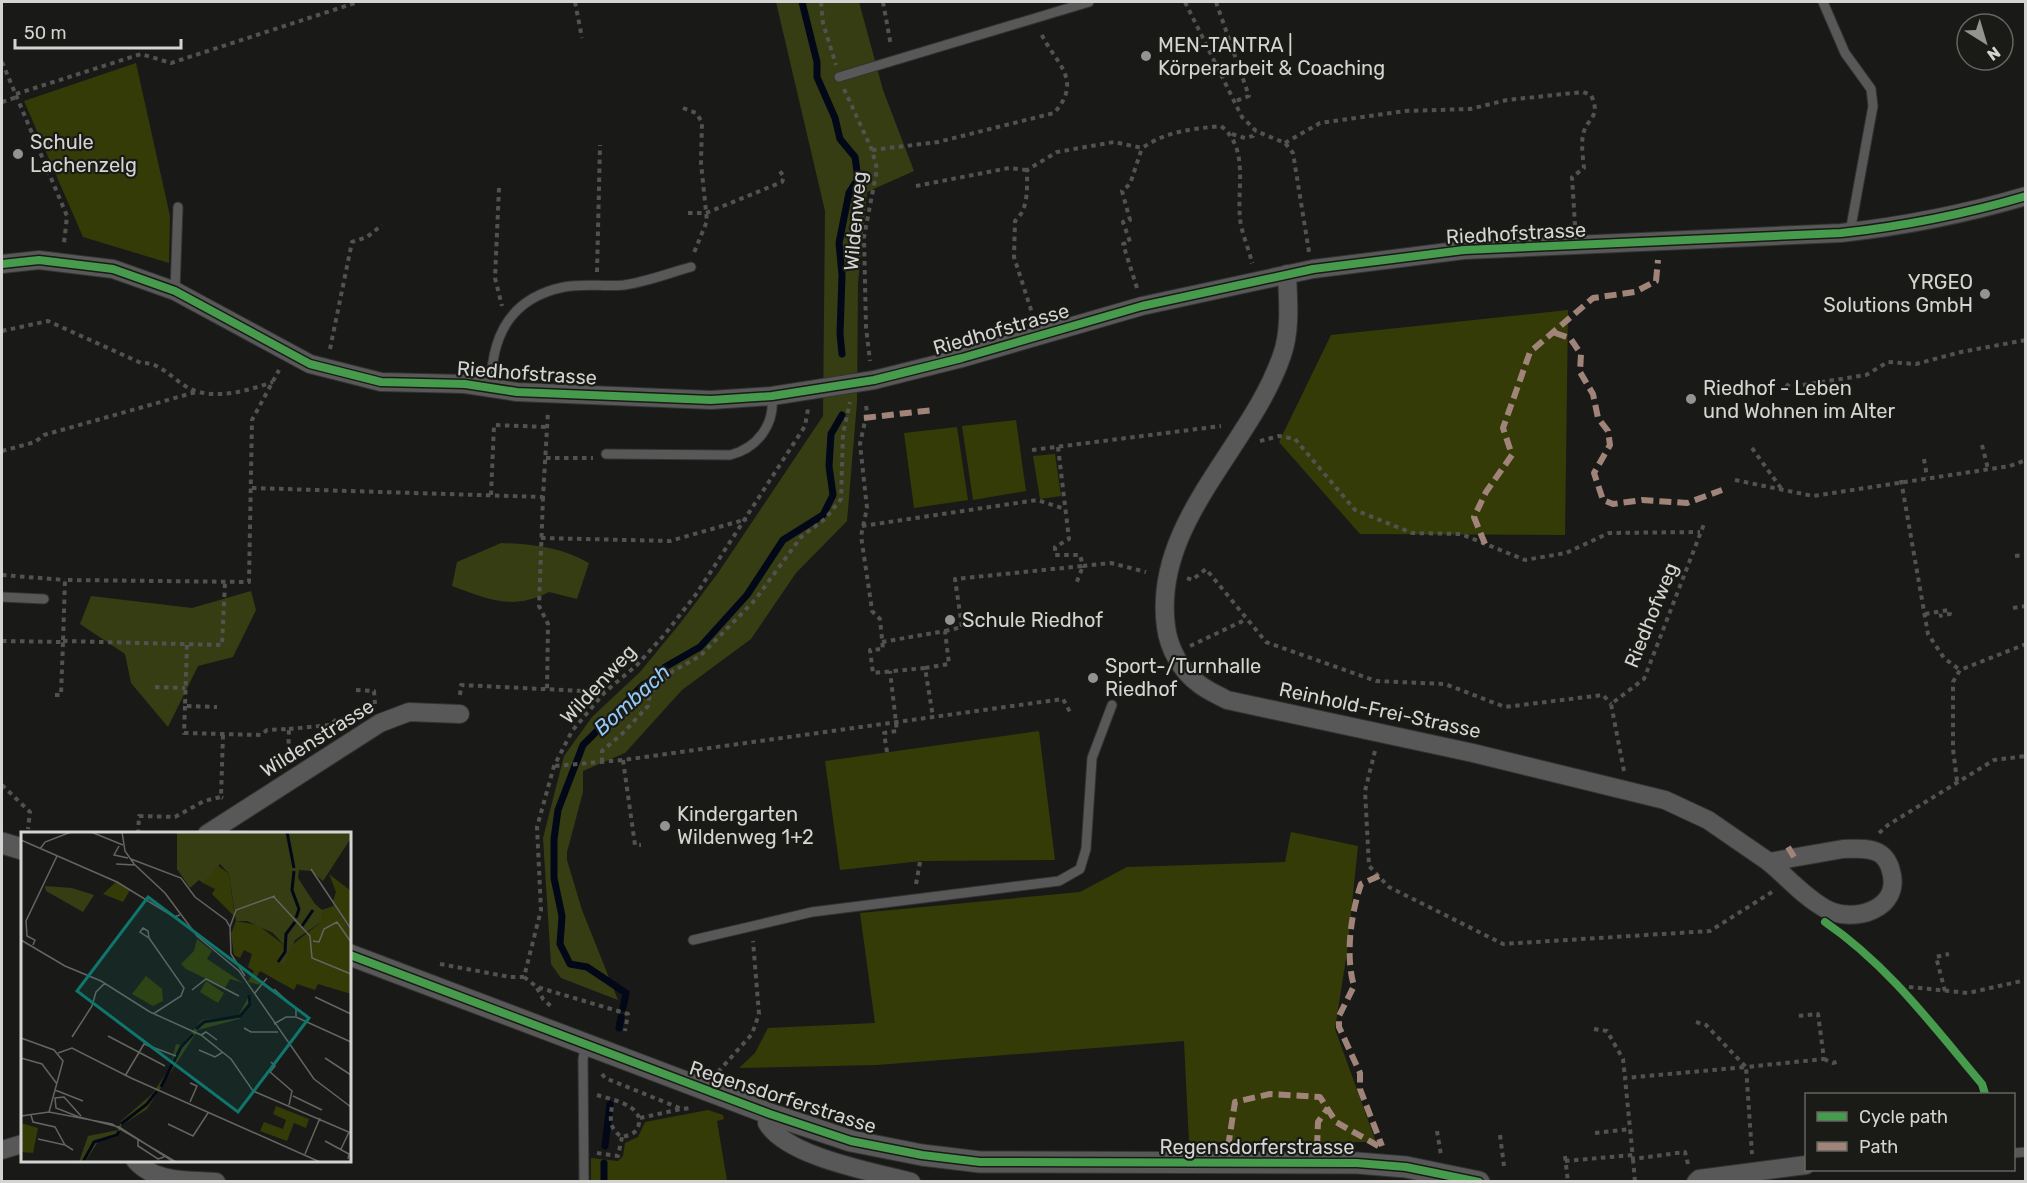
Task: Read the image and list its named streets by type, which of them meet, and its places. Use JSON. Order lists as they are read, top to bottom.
{
  "streets": {
    "street": [
      "Riedhofstrasse",
      "Reinhold-Frei-Strasse",
      "Wildenstrasse",
      "Regensdorferstrasse"
    ],
    "path": ["Wildenweg", "Riedhofweg"]
  },
  "crossings": [
    ["Wildenweg", "Riedhofstrasse"],
    ["Riedhofstrasse", "Reinhold-Frei-Strasse"]
  ],
  "water": ["Bombach"],
  "places": [
    "MEN-TANTRA | Körperarbeit & Coaching",
    "Schule Lachenzelg",
    "YRGEO Solutions GmbH",
    "Riedhof - Leben und Wohnen im Alter",
    "Schule Riedhof",
    "Sport-/Turnhalle Riedhof",
    "Kindergarten Wildenweg 1+2"
  ],
  "legend": ["Cycle path", "Path"],
  "scale_bar": "50 m",
  "north": "bottom right"
}
